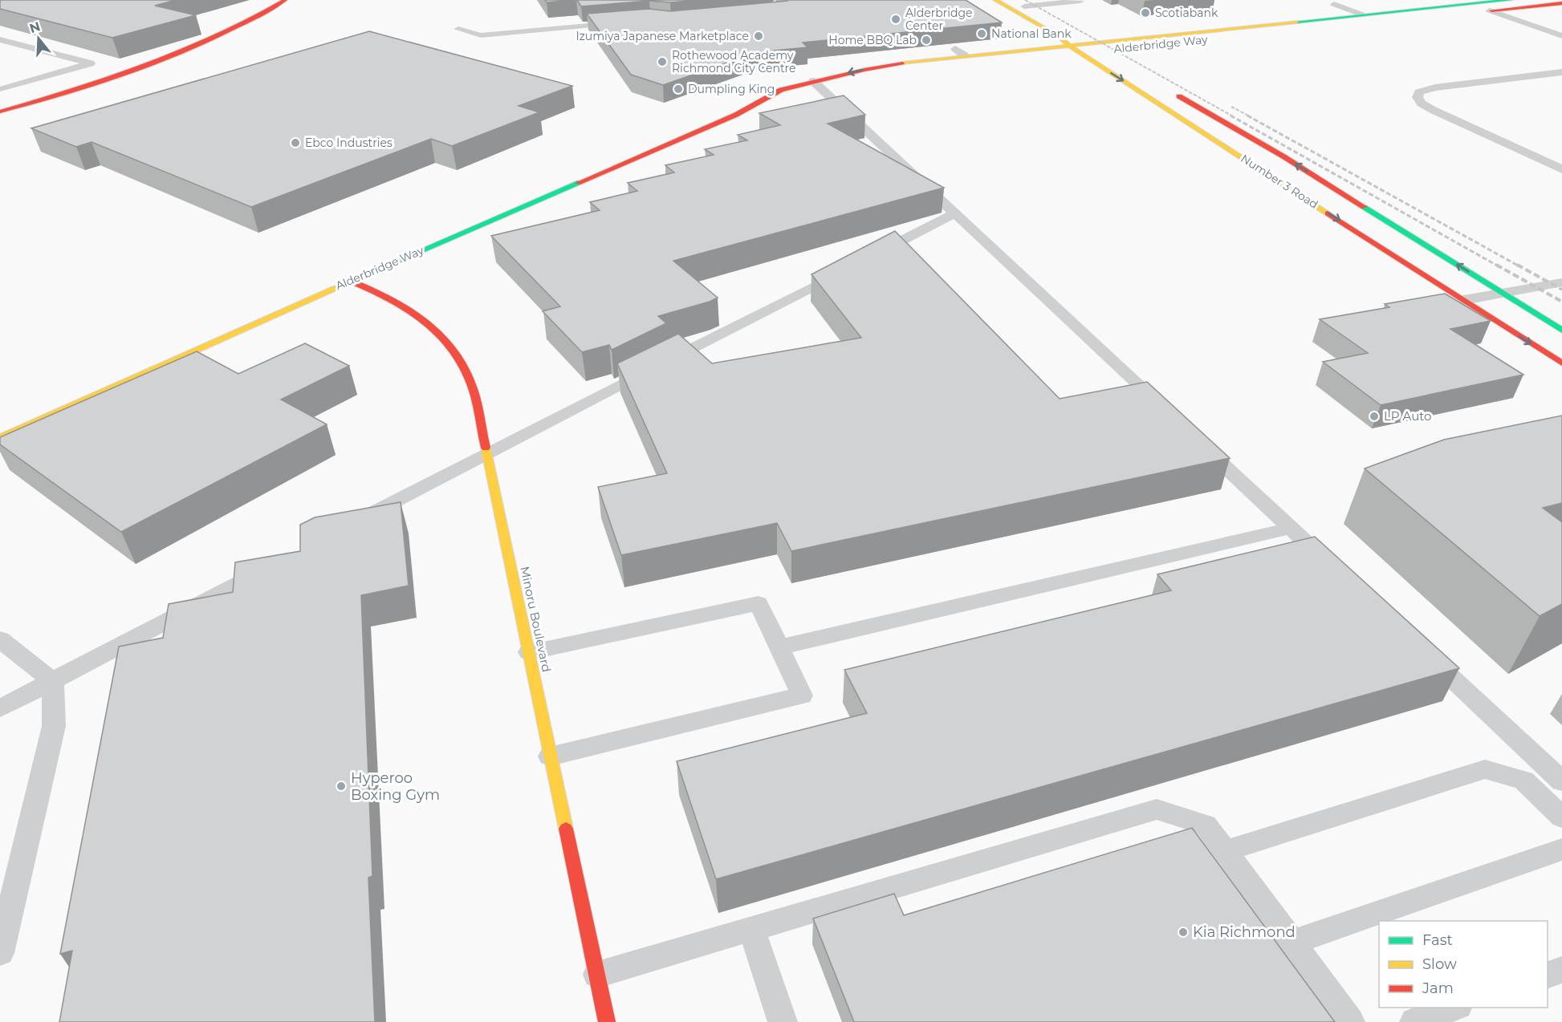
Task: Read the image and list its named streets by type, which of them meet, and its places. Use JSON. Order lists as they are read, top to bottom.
{
  "streets": {
    "main road": ["Alderbridge Way", "Number 3 Road", "Minoru Boulevard"]
  },
  "crossings": [
    ["Alderbridge Way", "Number 3 Road"],
    ["Alderbridge Way", "Minoru Boulevard"]
  ],
  "places": [
    "Scotiabank",
    "Alderbridge Center",
    "National Bank",
    "Izumiya Japanese Marketplace",
    "Home BBQ Lab",
    "Rothewood Academy Richmond City Centre",
    "Dumpling King",
    "Ebco Industries",
    "LP Auto",
    "Hyperoo Boxing Gym",
    "Kia Richmond"
  ],
  "legend": ["Fast", "Slow", "Jam"],
  "north": "top"
}
